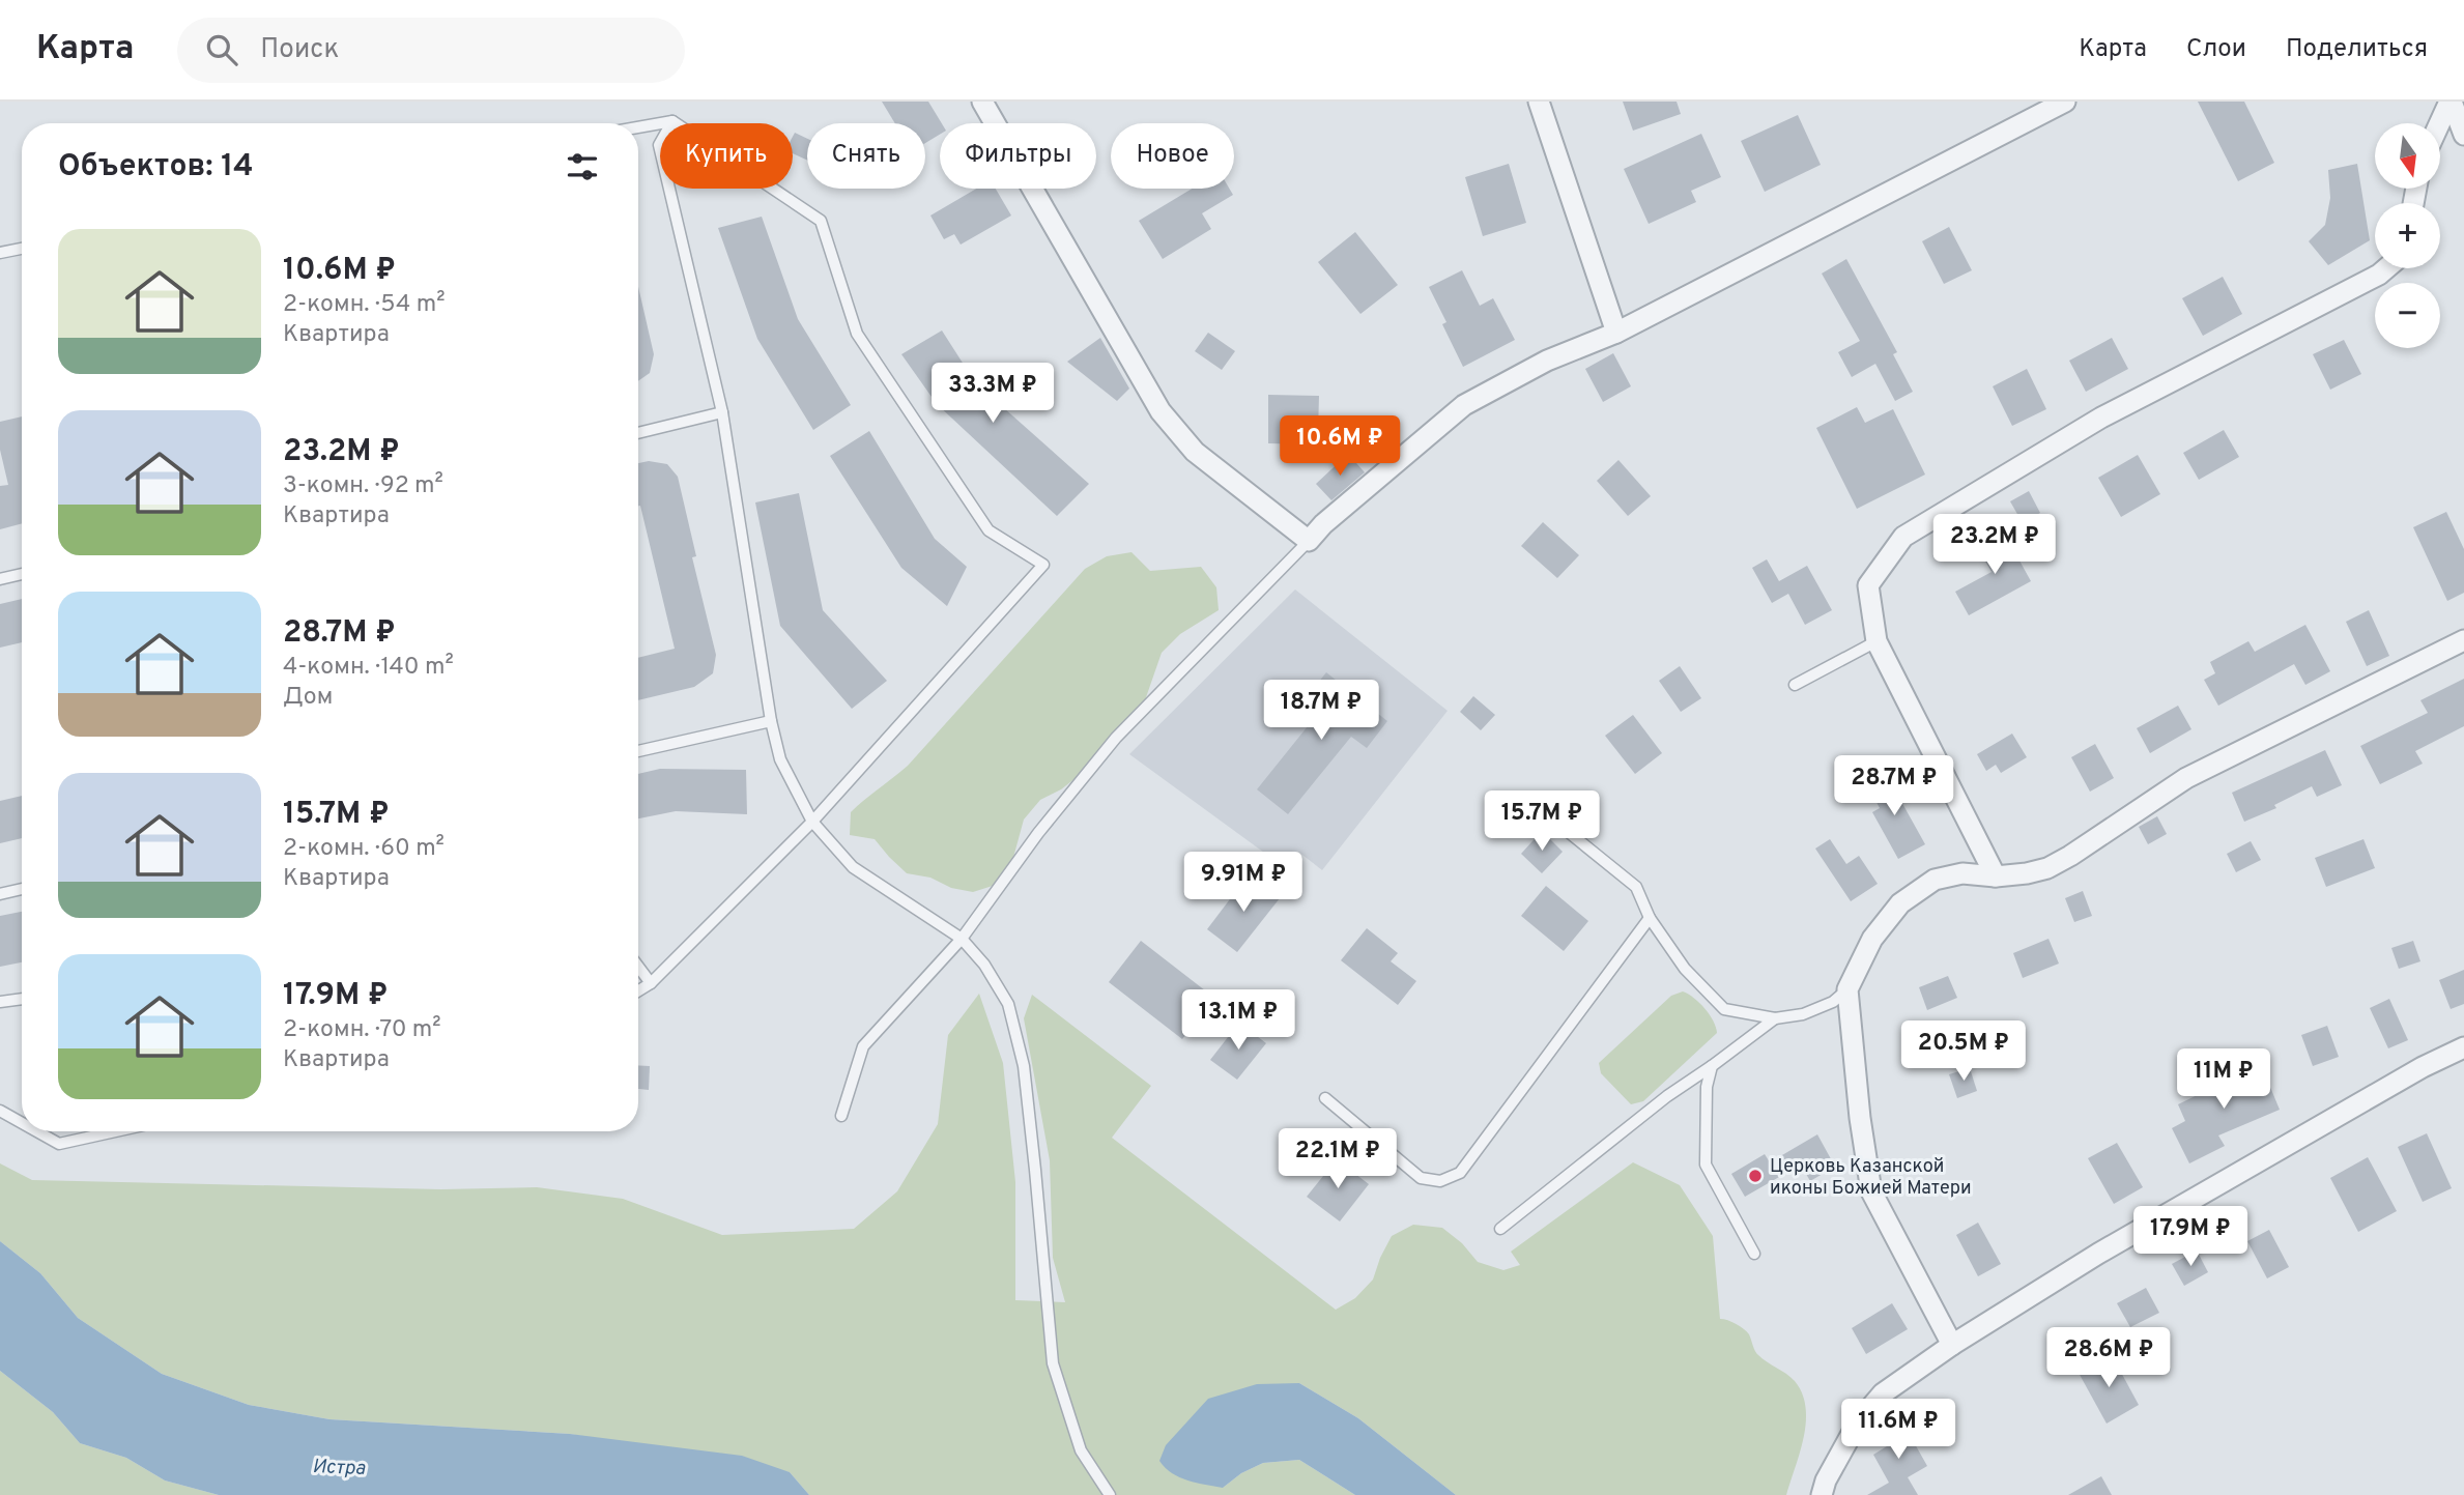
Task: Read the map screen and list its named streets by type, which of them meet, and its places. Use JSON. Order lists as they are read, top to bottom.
{
  "water": ["Истра"],
  "places": ["Церковь Казанской иконы Божией Матери"],
  "north": "bottom",
  "page": {
    "header": "Карта",
    "search": "Поиск",
    "nav": ["Карта", "Слои", "Поделиться"],
    "map_buttons": ["+", "−"],
    "chip": [
      "Купить",
      "Снять",
      "Фильтры",
      "Новое"
    ],
    "heading": "Объектов: 14",
    "list": [
      {
        "name": "10.6M ₽",
        "note": "2-комн. · 54 m² · Квартира"
      },
      {
        "name": "23.2M ₽",
        "note": "3-комн. · 92 m² · Квартира"
      },
      {
        "name": "28.7M ₽",
        "note": "4-комн. · 140 m² · Дом"
      },
      {
        "name": "15.7M ₽",
        "note": "2-комн. · 60 m² · Квартира"
      },
      {
        "name": "17.9M ₽",
        "note": "2-комн. · 70 m² · Квартира"
      }
    ],
    "price": [
      "33.3M ₽",
      "10.6M ₽",
      "23.2M ₽",
      "18.7M ₽",
      "28.7M ₽",
      "15.7M ₽",
      "9.91M ₽",
      "13.1M ₽",
      "20.5M ₽",
      "11M ₽",
      "22.1M ₽",
      "17.9M ₽",
      "28.6M ₽",
      "11.6M ₽"
    ]
  }
}
